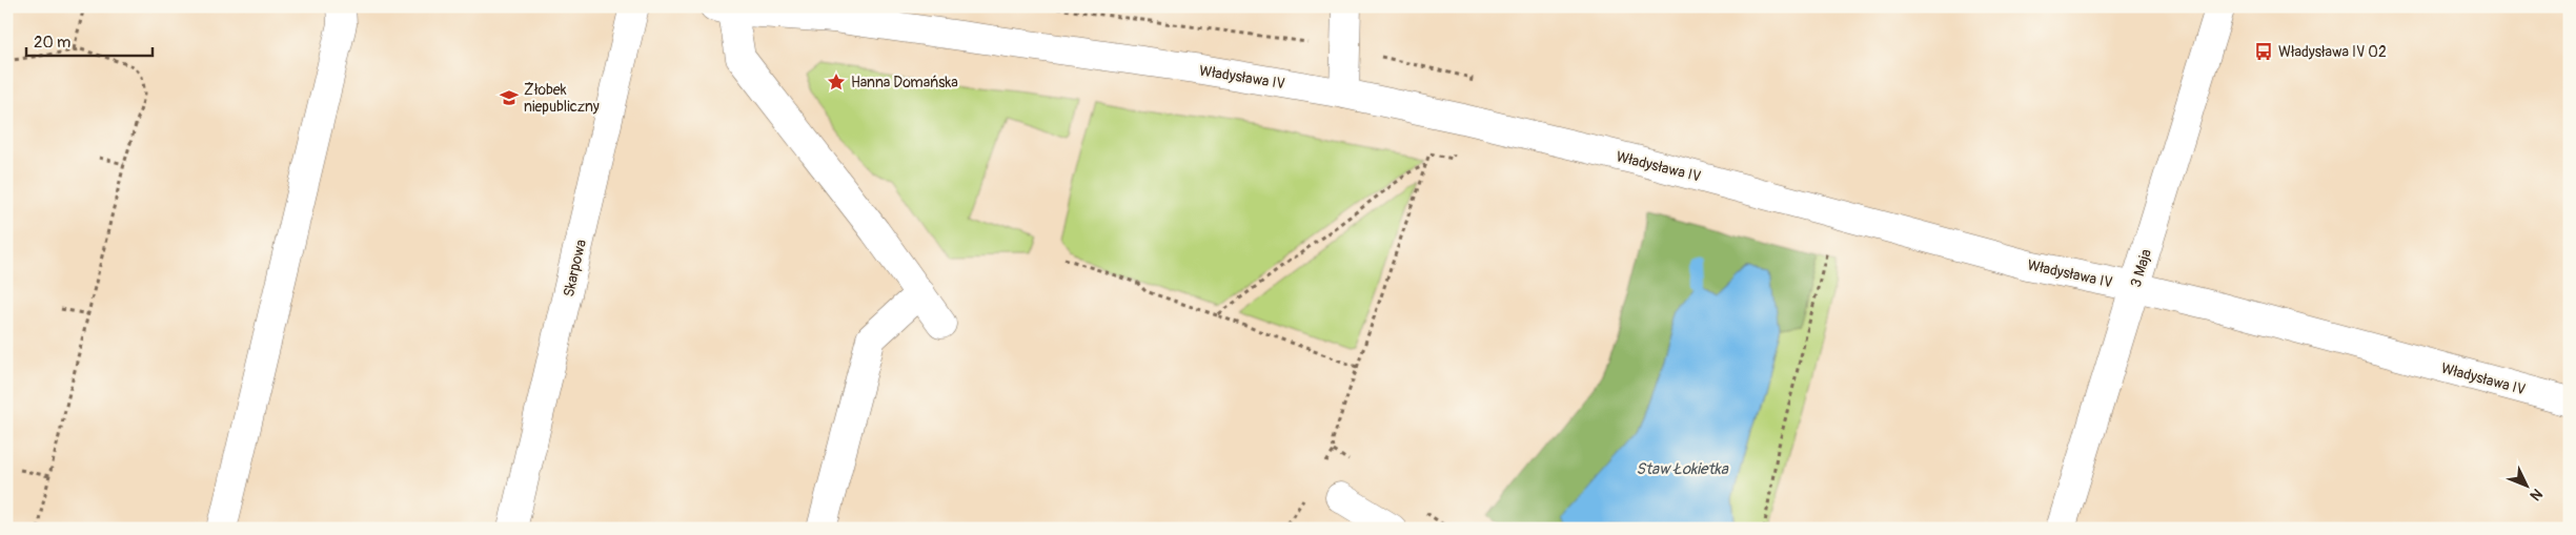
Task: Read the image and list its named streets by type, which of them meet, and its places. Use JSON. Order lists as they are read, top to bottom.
{
  "streets": {
    "street": ["Władysława IV", "Skarpowa", "3 Maja"]
  },
  "crossings": [
    ["Władysława IV", "3 Maja"]
  ],
  "water": ["Staw Łokietka"],
  "places": {
    "bus stop": ["Władysława IV 02"],
    "place": ["Hanna Domańska"],
    "school or university": ["Żłobek niepubliczny"]
  },
  "scale_bar": "20 m",
  "north": "bottom right"
}
